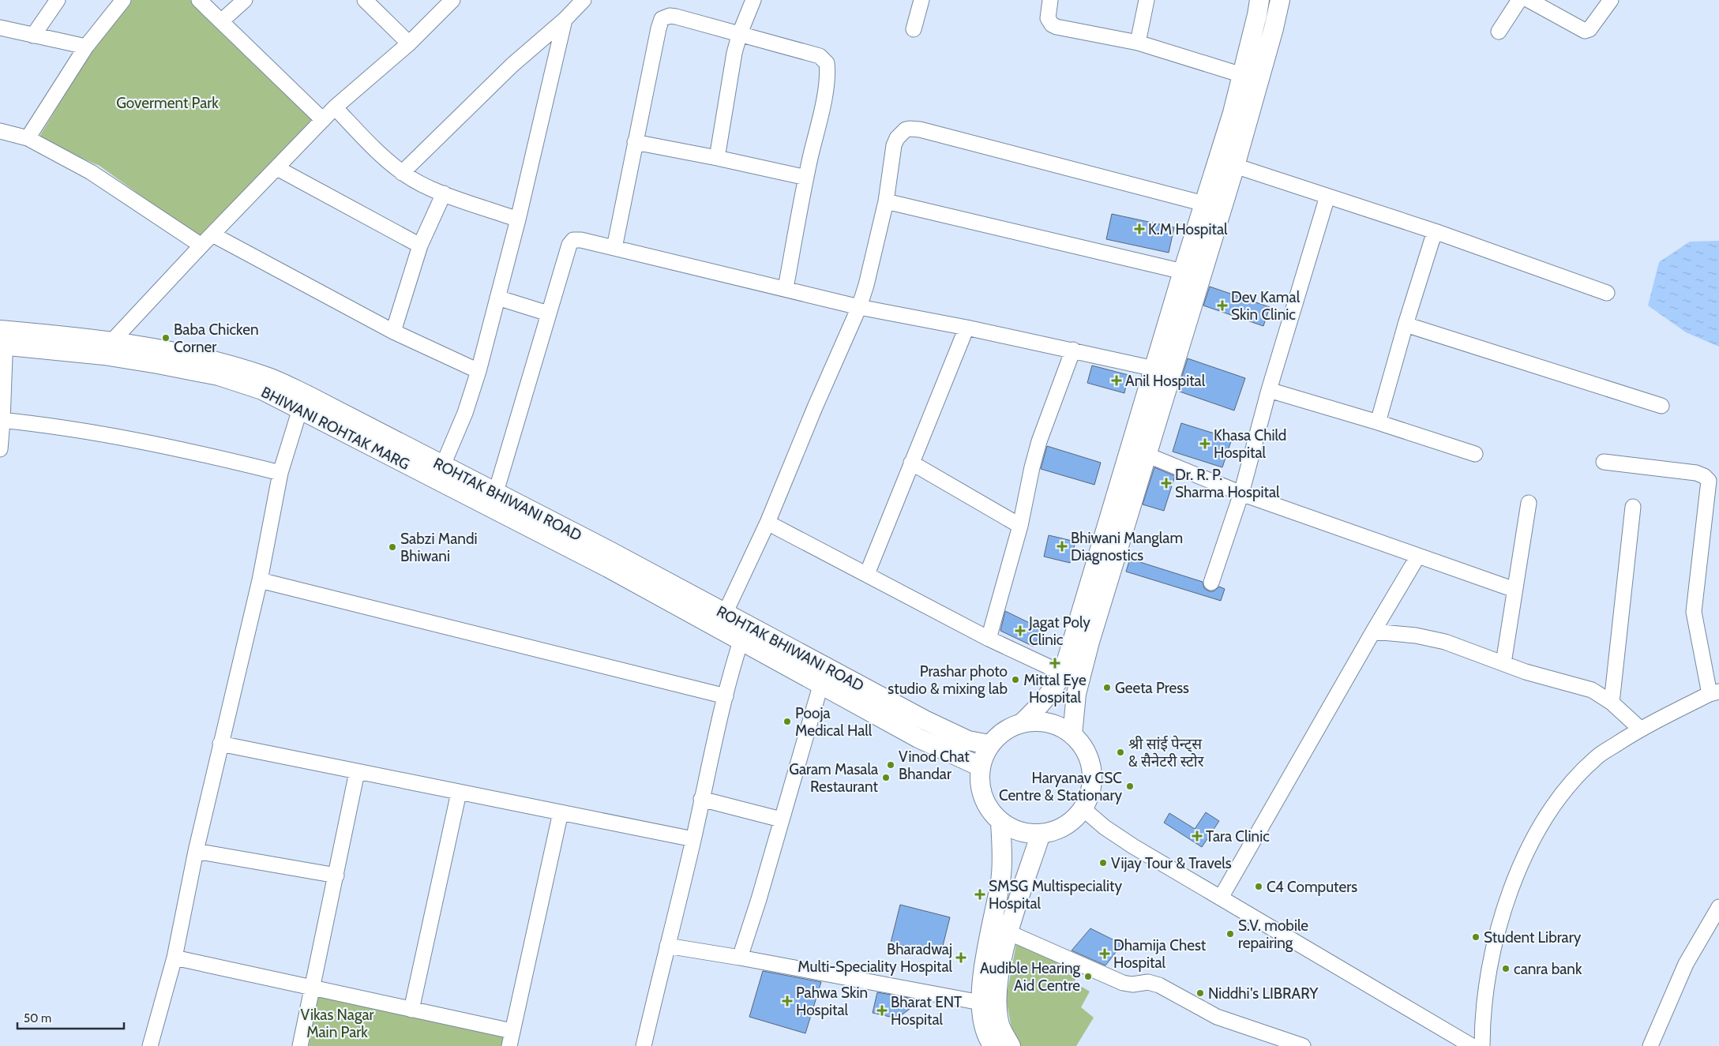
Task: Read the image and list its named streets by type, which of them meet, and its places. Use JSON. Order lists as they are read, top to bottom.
{
  "streets": {
    "main road": ["BHIWANI ROHTAK MARG", "ROHTAK BHIWANI ROAD"]
  },
  "crossings": [
    ["BHIWANI ROHTAK MARG", "ROHTAK BHIWANI ROAD"]
  ],
  "parks": ["Goverment Park", "Vikas Nagar Main Park"],
  "places": {
    "health": [
      "K.M Hospital",
      "Dev Kamal Skin Clinic",
      "Anil Hospital",
      "Khasa Child Hospital",
      "Dr. R. P. Sharma Hospital",
      "Bhiwani Manglam Diagnostics",
      "Jagat Poly Clinic",
      "Mittal Eye Hospital",
      "Tara Clinic",
      "SMSG Multispeciality Hospital",
      "Dhamija Chest Hospital",
      "Bharadwaj Multi-Speciality Hospital",
      "Pahwa Skin Hospital",
      "Bharat ENT Hospital"
    ],
    "other": [
      "Baba Chicken Corner",
      "Sabzi Mandi Bhiwani",
      "Prashar photo studio & mixing lab",
      "Geeta Press",
      "Pooja Medical Hall",
      "श्री सांई पेन्ट्स & सैनेटरी स्टोर",
      "Vinod Chat Bhandar",
      "Garam Masala Restaurant",
      "Haryanav CSC Centre & Stationary",
      "Vijay Tour & Travels",
      "C4 Computers",
      "S.V. mobile repairing",
      "Student Library",
      "canra bank",
      "Audible Hearing Aid Centre",
      "Niddhi's LIBRARY"
    ]
  },
  "scale_bar": "50 m"
}
